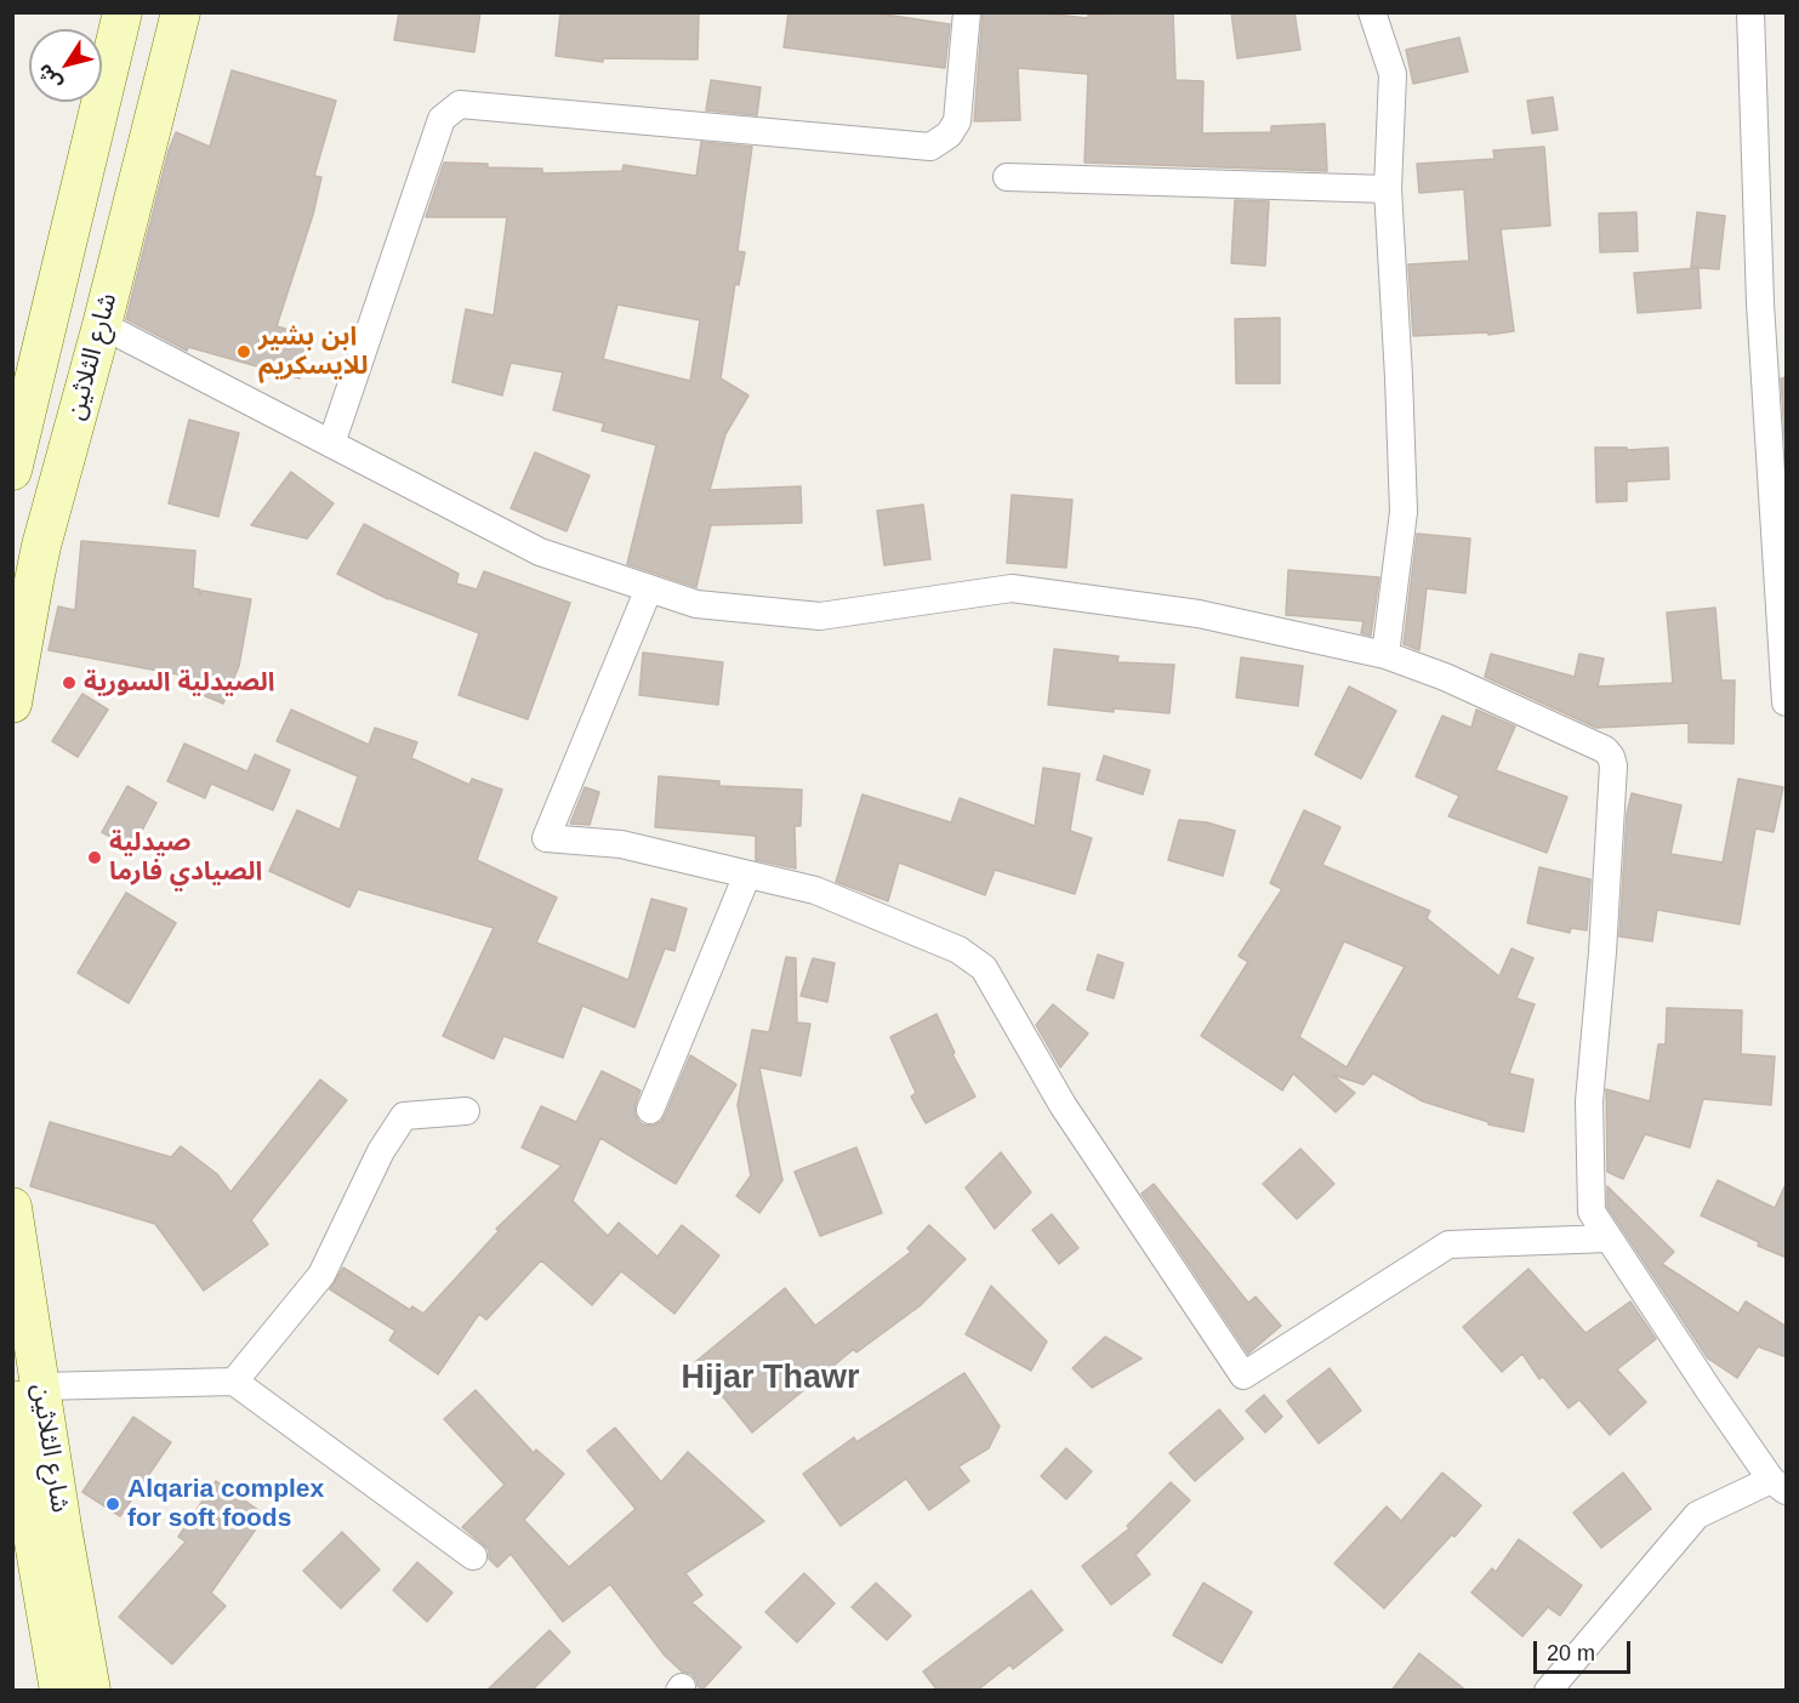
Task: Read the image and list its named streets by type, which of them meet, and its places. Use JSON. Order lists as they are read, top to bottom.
{
  "streets": {
    "main road": ["شارع الثلاثين"]
  },
  "districts": ["Hijar Thawr"],
  "places": [
    "ابن بشير للايسكريم",
    "الصيدلية السورية",
    "صيدلية الصيادي فارما",
    "Alqaria complex for soft foods"
  ],
  "scale_bar": "20 m",
  "north": "bottom left"
}
